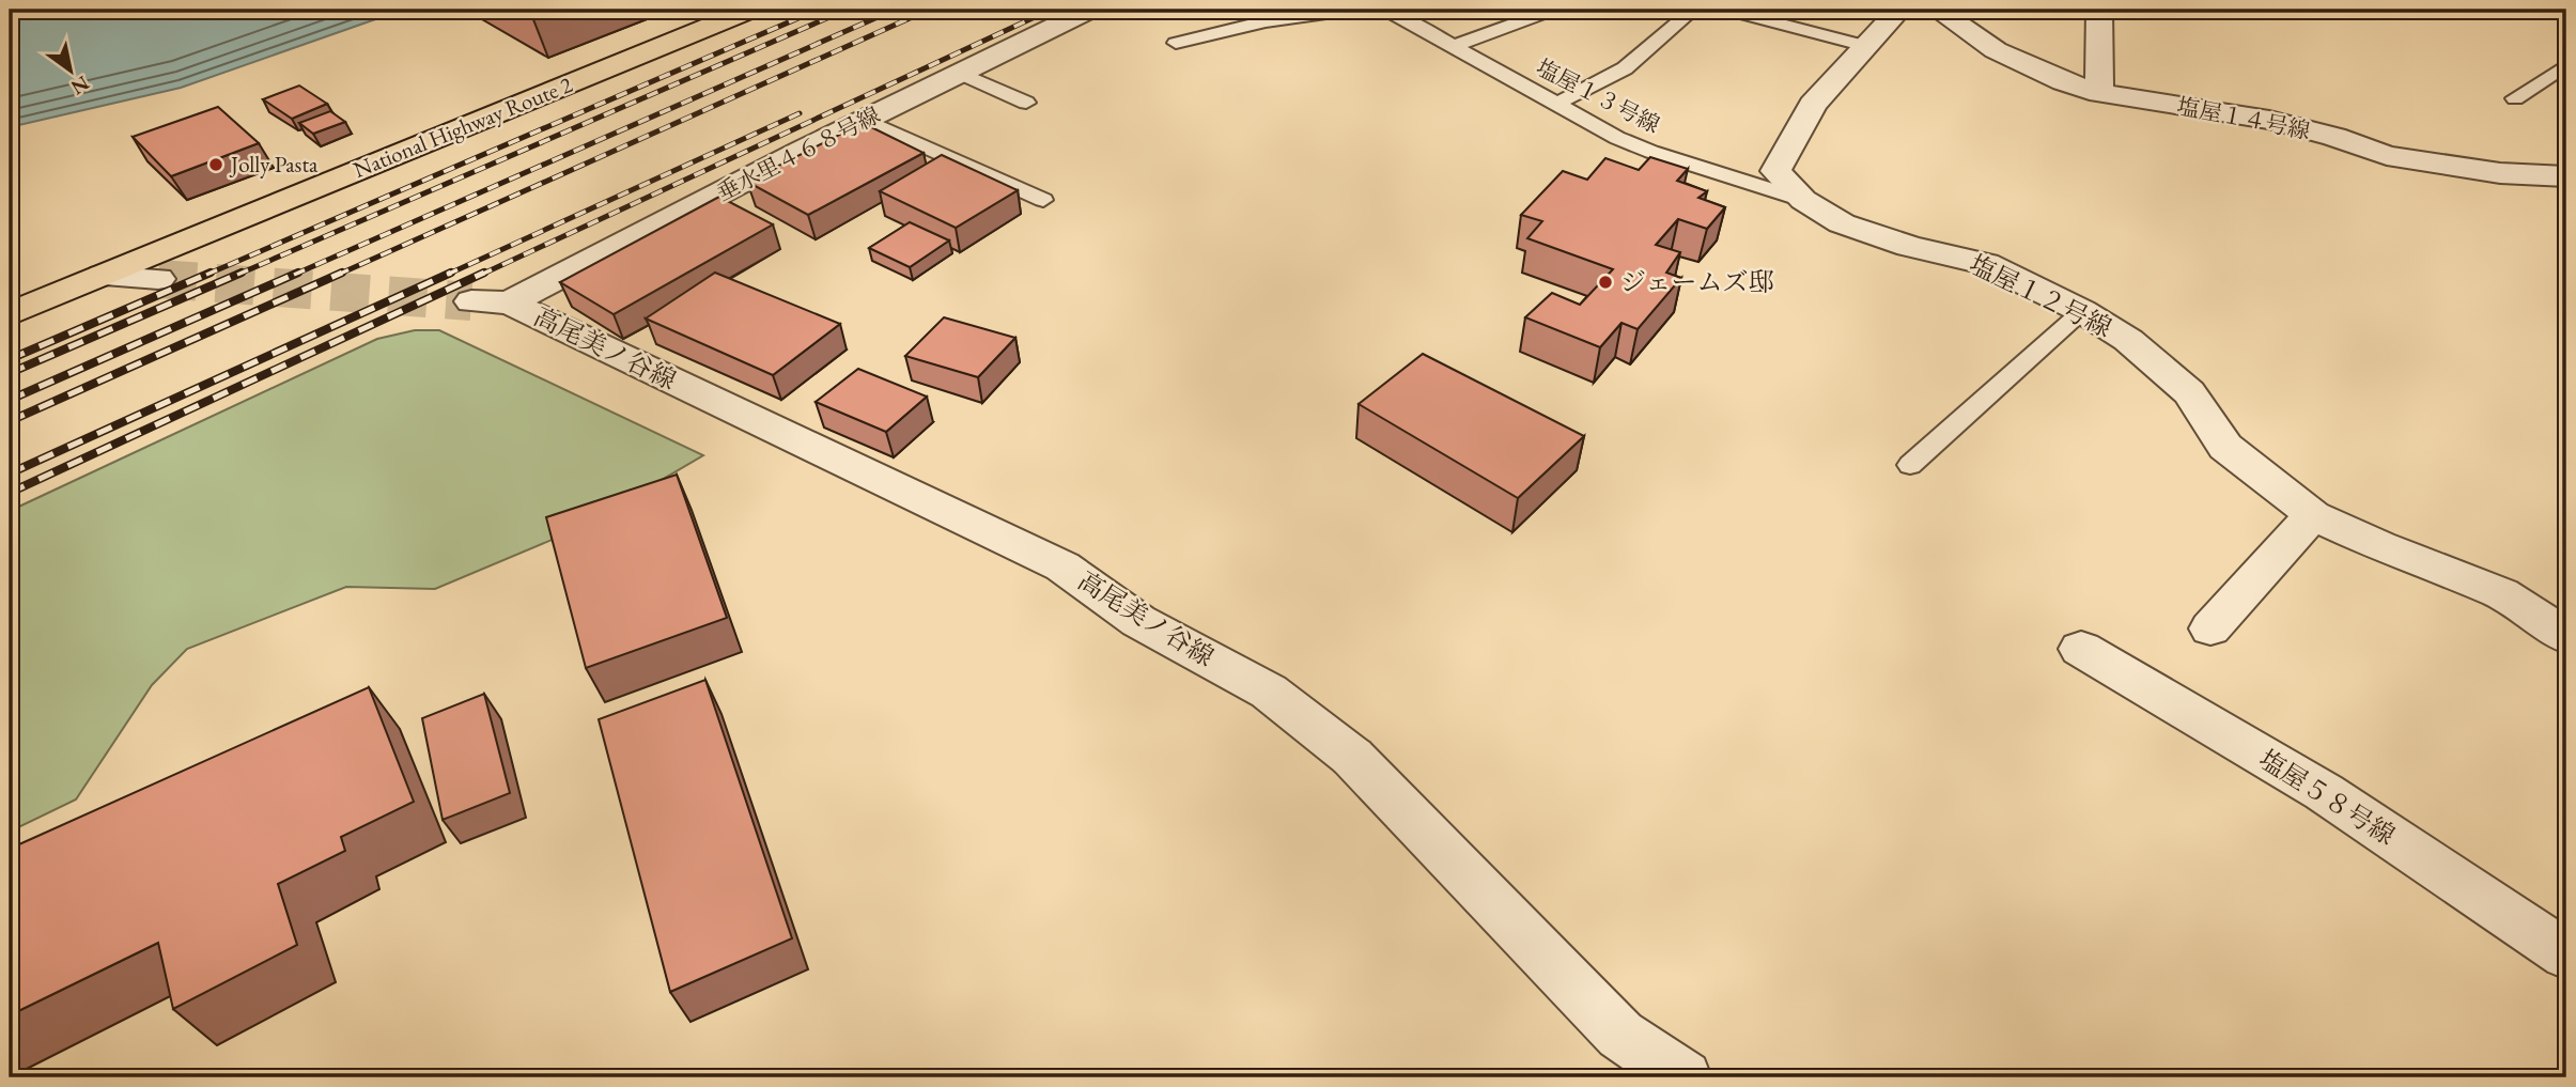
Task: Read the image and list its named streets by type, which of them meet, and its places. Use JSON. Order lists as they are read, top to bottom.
{
  "streets": {
    "highway": ["National Highway Route 2"],
    "street": [
      "塩屋１４号線",
      "垂水里４６８号線",
      "塩屋１２号線",
      "高尾美ノ谷線",
      "塩屋５８号線"
    ],
    "lane": ["塩屋１３号線"]
  },
  "crossings": [
    ["塩屋１３号線", "塩屋１２号線"],
    ["垂水里４６８号線", "高尾美ノ谷線"]
  ],
  "places": ["Jolly Pasta", "ジェームズ邸"],
  "north": "bottom right"
}
